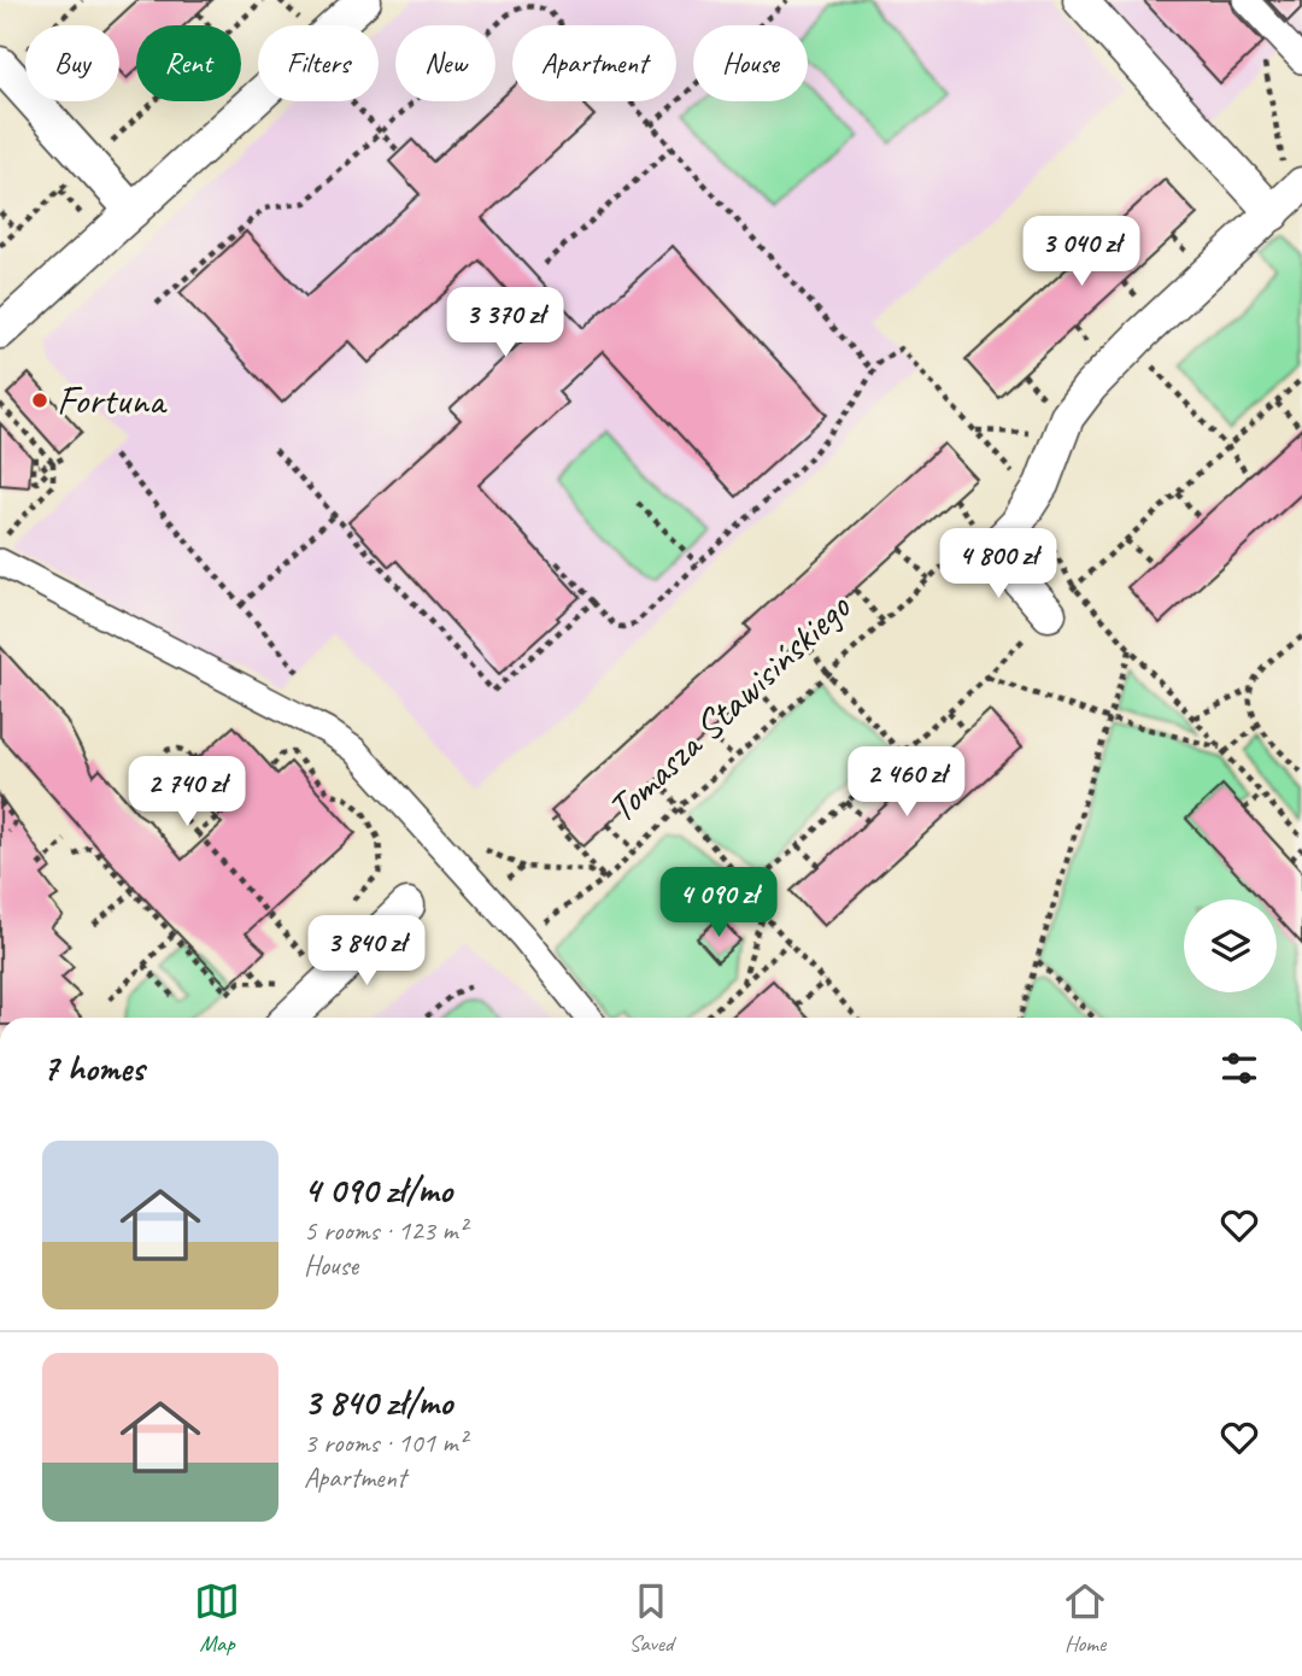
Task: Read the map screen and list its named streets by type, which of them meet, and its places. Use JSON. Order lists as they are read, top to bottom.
{
  "streets": {
    "path": ["Tomasza Stawisińskiego"]
  },
  "places": ["Fortuna"],
  "page": {
    "chip": [
      "Buy",
      "Rent",
      "Filters",
      "New",
      "Apartment",
      "House"
    ],
    "price": [
      "3 040 zł",
      "3 370 zł",
      "4 800 zł",
      "2 460 zł",
      "2 740 zł",
      "4 090 zł",
      "3 840 zł"
    ],
    "heading": "7 homes",
    "list": [
      {
        "name": "4 090 zł/mo",
        "note": "5 rooms · 123 m² · House"
      },
      {
        "name": "3 840 zł/mo",
        "note": "3 rooms · 101 m² · Apartment"
      }
    ],
    "tabs": ["Map", "Saved", "Home"]
  }
}
